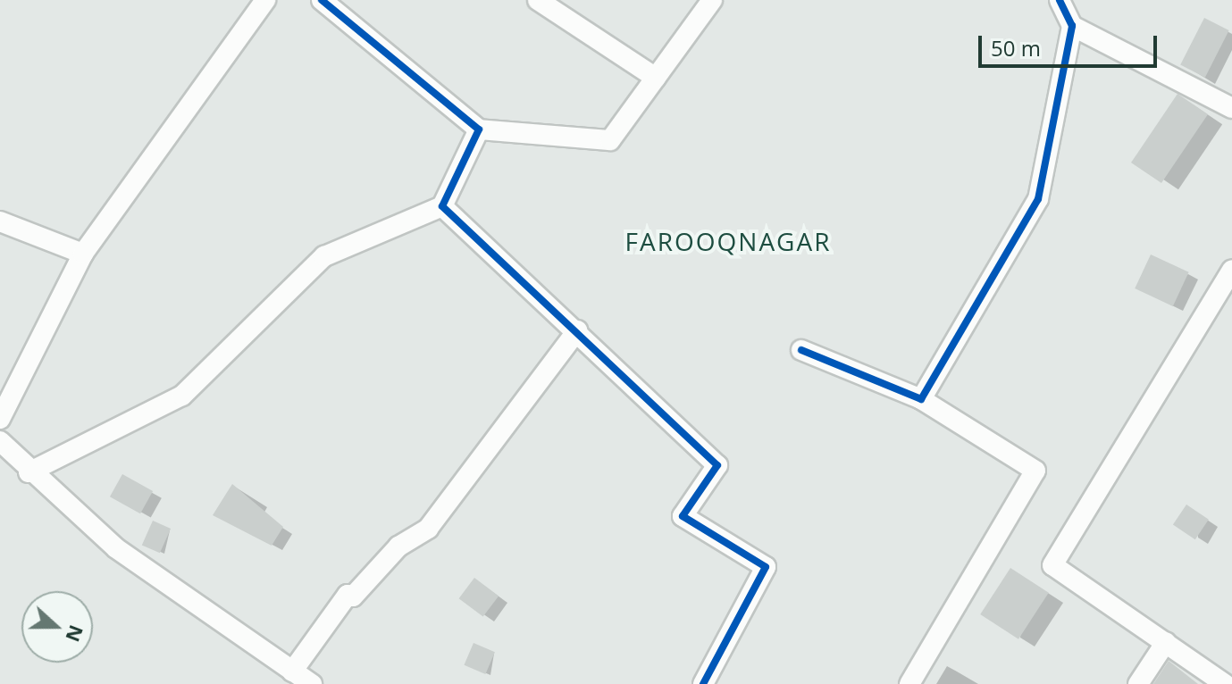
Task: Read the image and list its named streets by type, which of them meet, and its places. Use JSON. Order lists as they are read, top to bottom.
{
  "districts": ["FAROOQNAGAR"],
  "scale_bar": "50 m",
  "north": "right"
}
